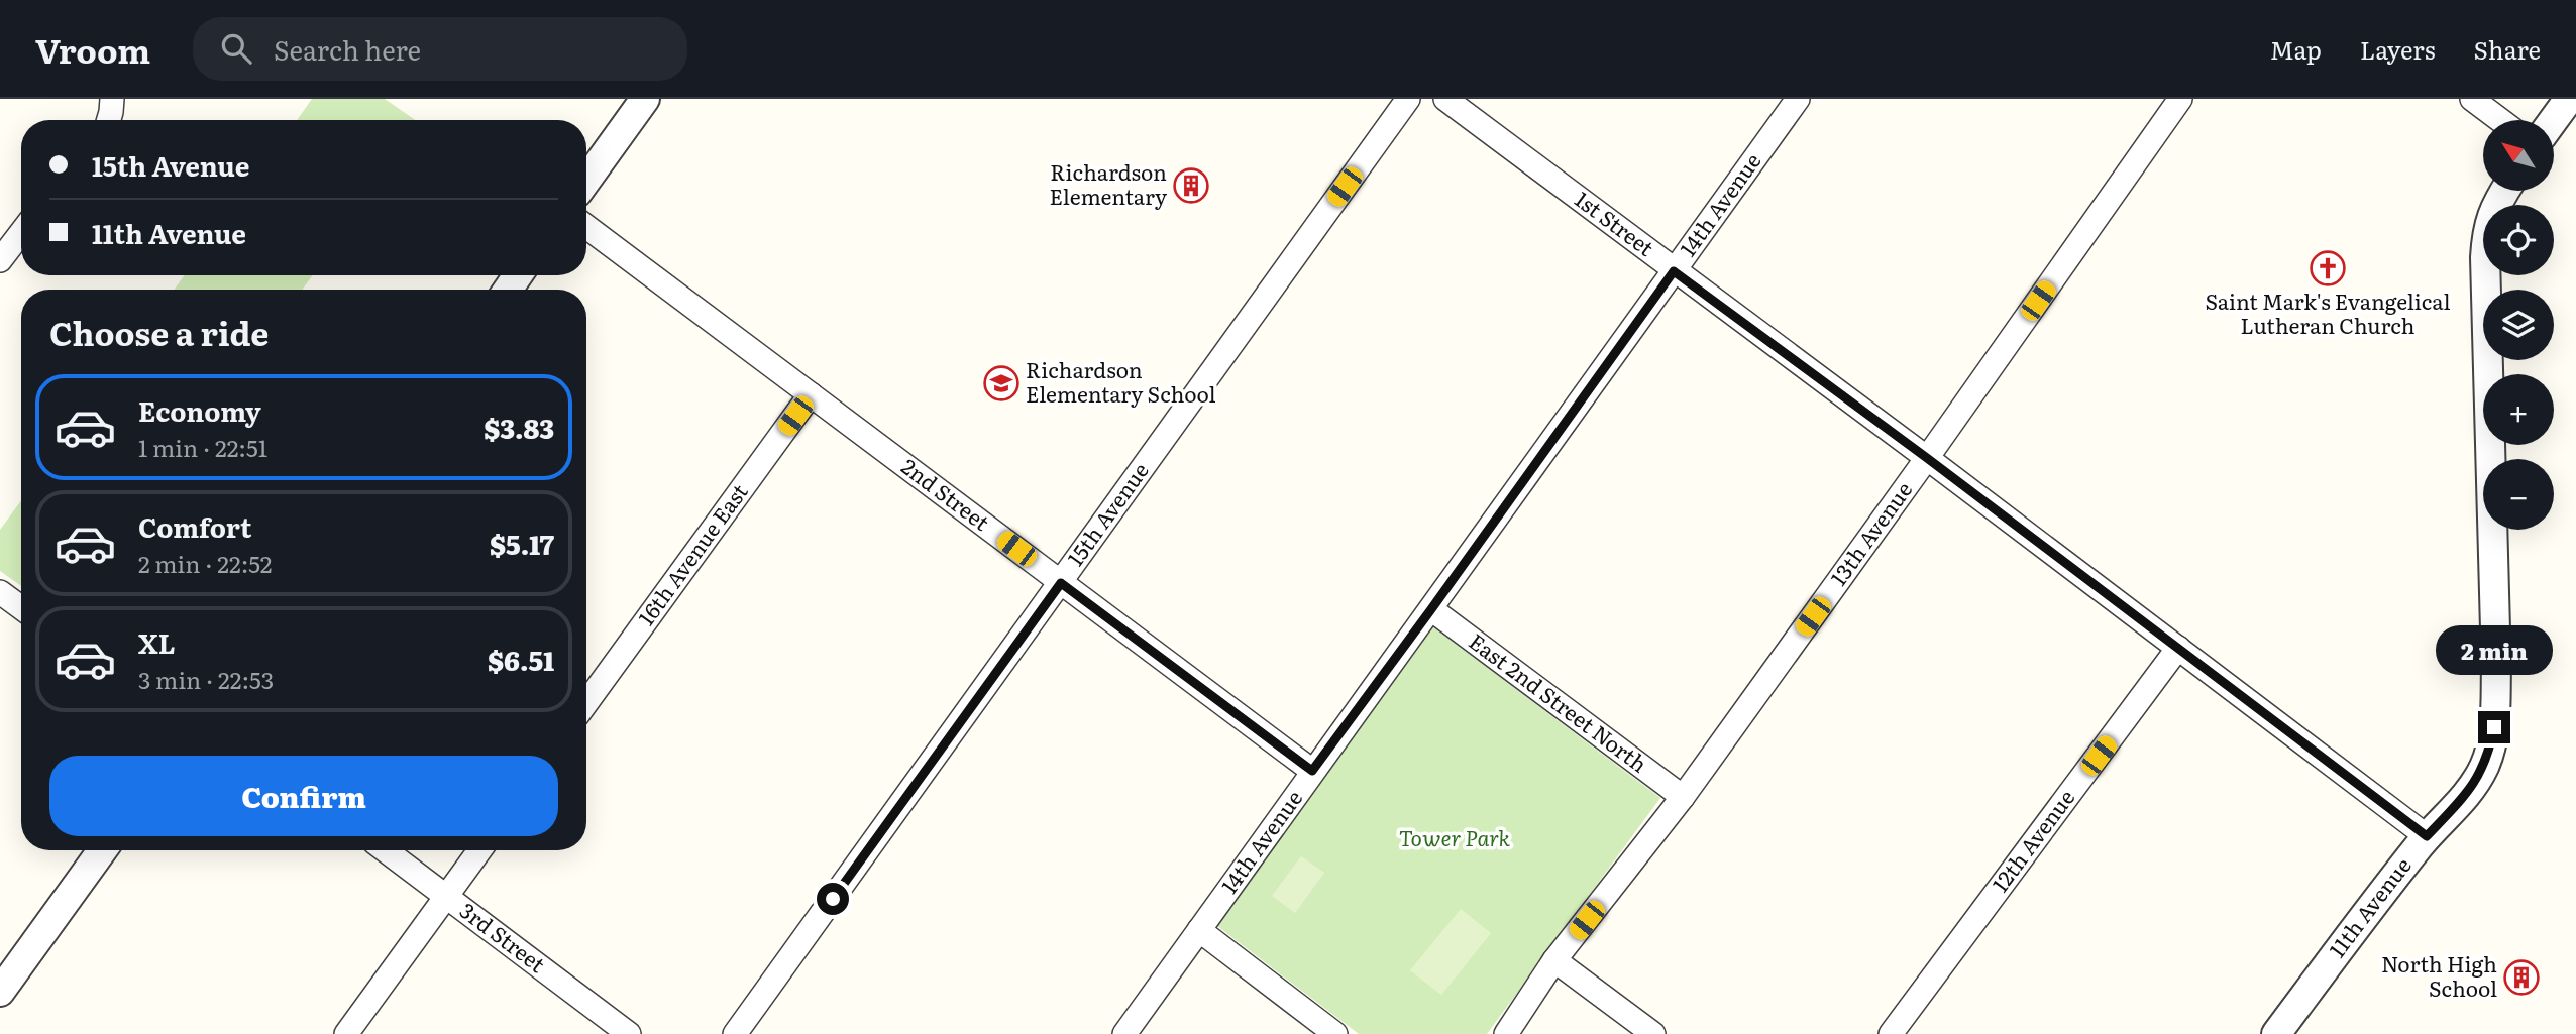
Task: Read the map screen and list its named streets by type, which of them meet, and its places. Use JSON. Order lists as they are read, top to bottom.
{
  "streets": {
    "street": [
      "14th Avenue",
      "1st Street",
      "2nd Street",
      "15th Avenue",
      "13th Avenue",
      "16th Avenue East",
      "East 2nd Street North",
      "12th Avenue",
      "11th Avenue",
      "3rd Street"
    ]
  },
  "crossings": [
    ["14th Avenue", "1st Street"],
    ["14th Avenue", "2nd Street"],
    ["14th Avenue", "East 2nd Street North"],
    ["1st Street", "13th Avenue"],
    ["1st Street", "12th Avenue"],
    ["1st Street", "11th Avenue"],
    ["2nd Street", "15th Avenue"],
    ["2nd Street", "16th Avenue East"],
    ["13th Avenue", "East 2nd Street North"]
  ],
  "parks": ["Tower Park"],
  "places": {
    "building": ["Richardson Elementary", "North High School"],
    "church": ["Saint Mark's Evangelical Lutheran Church"],
    "school or university": ["Richardson Elementary School"]
  },
  "north": "top left",
  "page": {
    "header": "Vroom",
    "search": "Search here",
    "nav": ["Map", "Layers", "Share"],
    "map_buttons": ["+", "−"],
    "banner": ["15th Avenue", "11th Avenue"],
    "heading": "Choose a ride",
    "list": [
      {
        "name": "Economy",
        "note": "1 min · 22:51",
        "value": "$3.83"
      },
      {
        "name": "Comfort",
        "note": "2 min · 22:52",
        "value": "$5.17"
      },
      {
        "name": "XL",
        "note": "3 min · 22:53",
        "value": "$6.51"
      }
    ],
    "bubble": "2 min",
    "buttons": "Confirm"
  }
}
